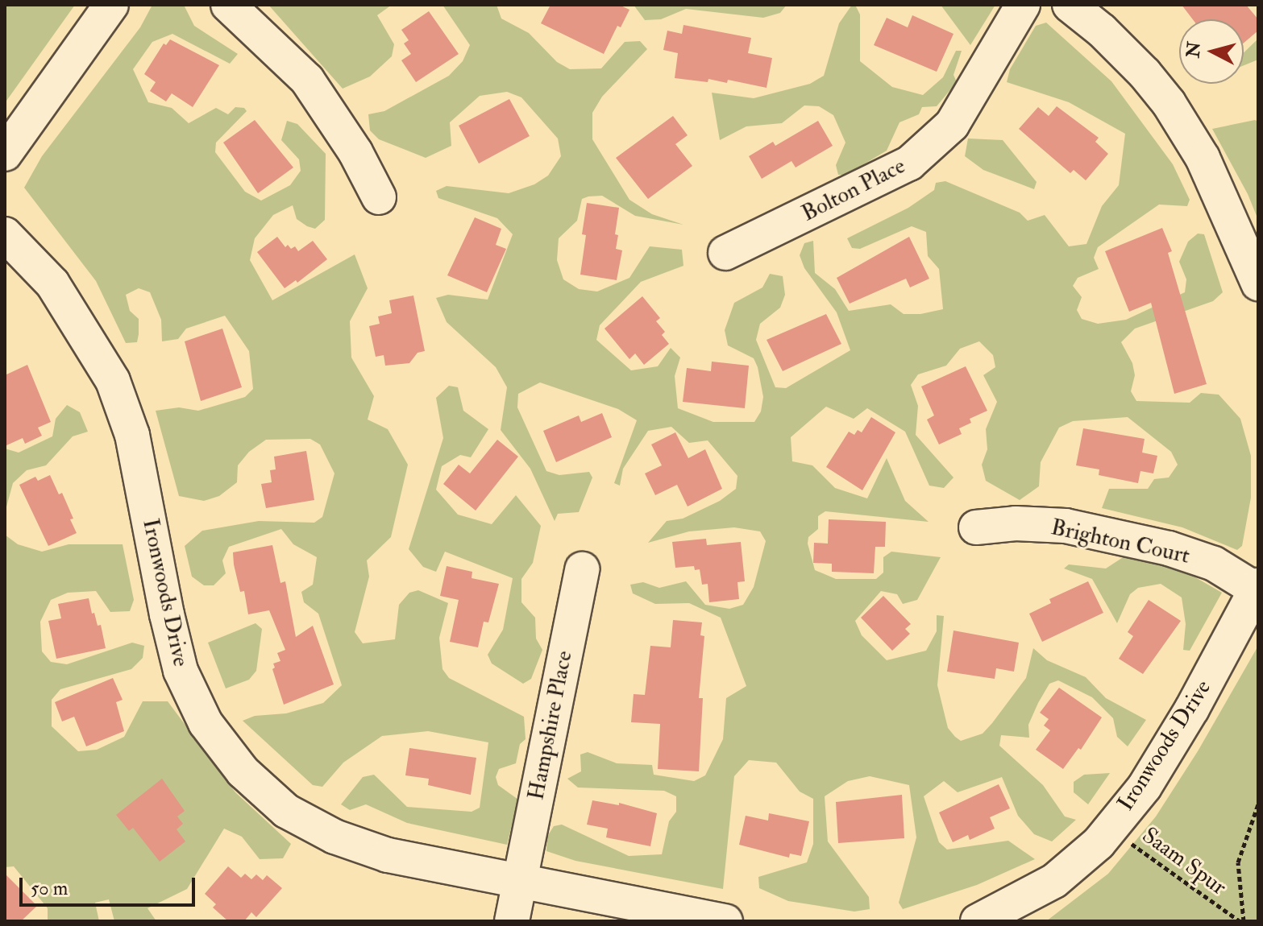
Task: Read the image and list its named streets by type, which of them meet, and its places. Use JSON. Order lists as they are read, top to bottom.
{
  "streets": {
    "street": [
      "Bolton Place",
      "Brighton Court",
      "Ironwoods Drive",
      "Hampshire Place"
    ],
    "path": ["Saam Spur"]
  },
  "crossings": [
    ["Brighton Court", "Ironwoods Drive"],
    ["Ironwoods Drive", "Hampshire Place"],
    ["Ironwoods Drive", "Saam Spur"]
  ],
  "scale_bar": "50 m",
  "north": "left"
}
